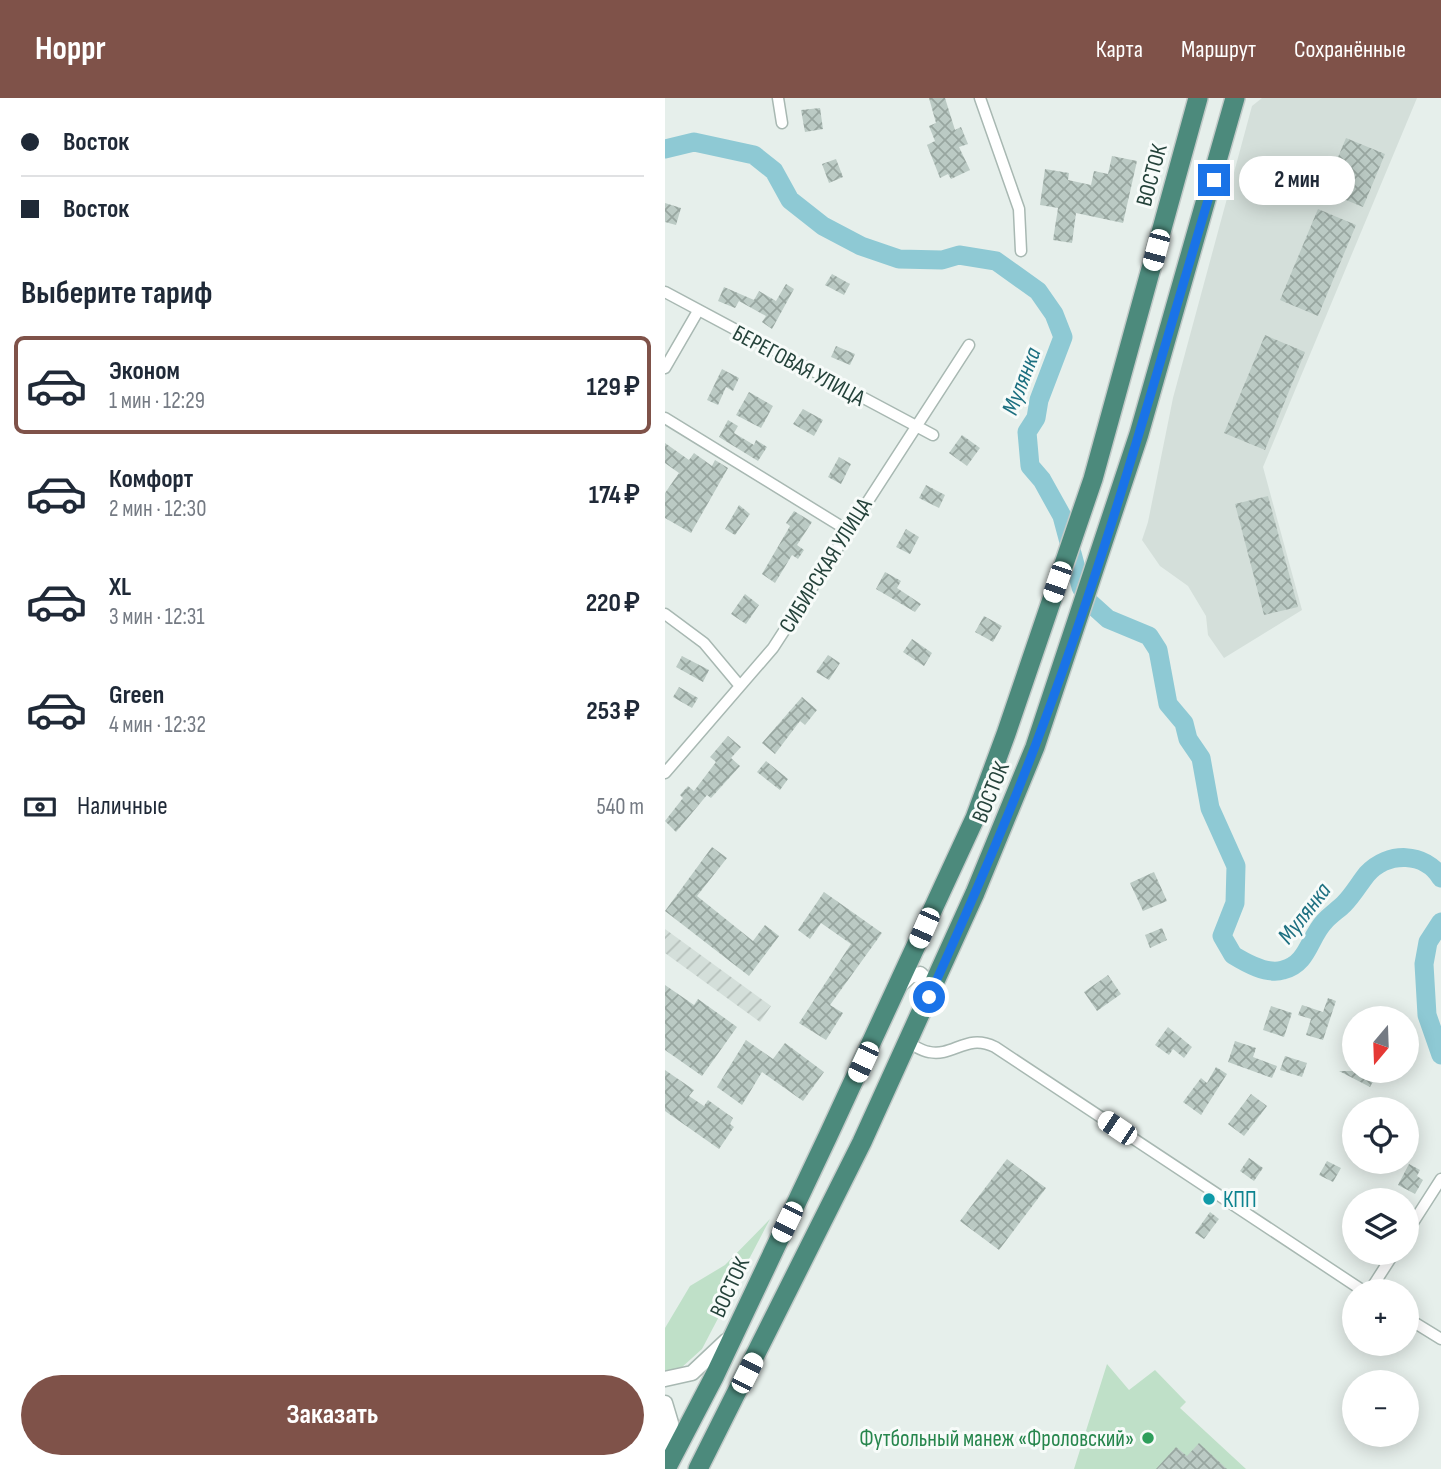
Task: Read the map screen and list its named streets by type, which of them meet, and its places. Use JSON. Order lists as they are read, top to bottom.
{
  "streets": {
    "highway": ["ВОСТОК"],
    "street": ["БЕРЕГОВАЯ УЛИЦА", "СИБИРСКАЯ УЛИЦА"]
  },
  "crossings": [
    ["БЕРЕГОВАЯ УЛИЦА", "СИБИРСКАЯ УЛИЦА"]
  ],
  "water": ["Мулянка"],
  "places": ["КПП", "Футбольный манеж «Фроловский»"],
  "north": "bottom",
  "page": {
    "header": "Hoppr",
    "nav": ["Карта", "Маршрут", "Сохранённые"],
    "banner": ["Восток", "Восток"],
    "bubble": "2 мин",
    "heading": "Выберите тариф",
    "list": [
      {
        "name": "Эконом",
        "note": "1 мин · 12:29",
        "value": "129 ₽"
      },
      {
        "name": "Комфорт",
        "note": "2 мин · 12:30",
        "value": "174 ₽"
      },
      {
        "name": "XL",
        "note": "3 мин · 12:31",
        "value": "220 ₽"
      },
      {
        "name": "Green",
        "note": "4 мин · 12:32",
        "value": "253 ₽"
      }
    ],
    "pay": ["Наличные", "540 m"],
    "map_buttons": ["+", "−"],
    "buttons": "Заказать"
  }
}
